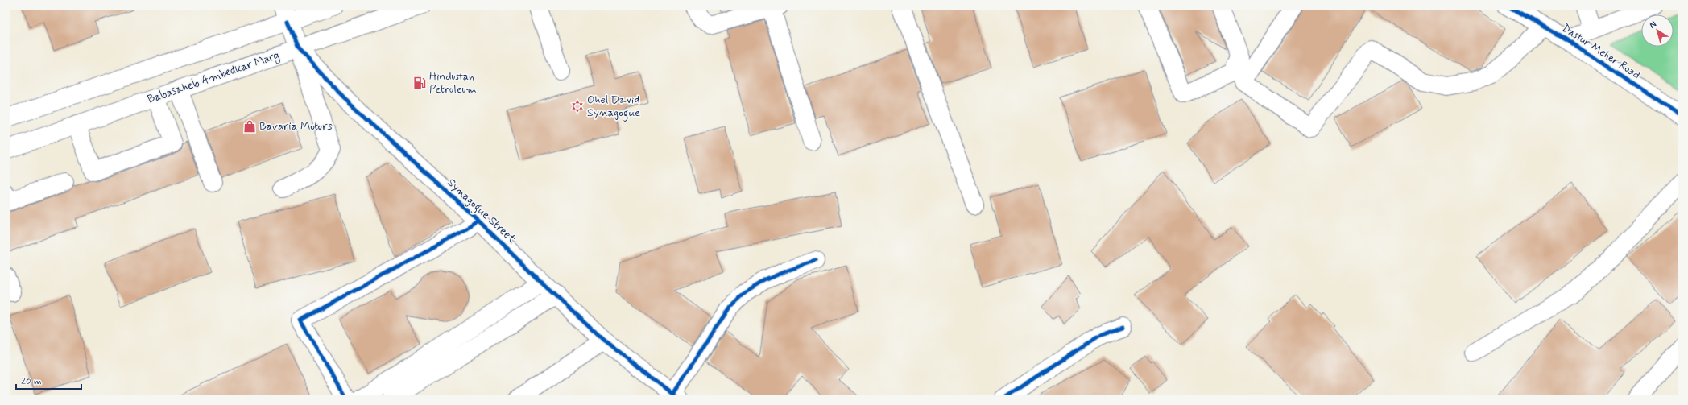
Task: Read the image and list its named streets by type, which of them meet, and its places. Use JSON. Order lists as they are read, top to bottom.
{
  "streets": {
    "street": ["Dastur Meher Road", "Babasaheb Ambedkar Marg", "Synagogue Street"]
  },
  "crossings": [
    ["Babasaheb Ambedkar Marg", "Synagogue Street"]
  ],
  "places": {
    "fuel station": ["Hindustan Petroleum"],
    "synagogue": ["Ohel David Synagogue"],
    "shop": ["Bavaria Motors"]
  },
  "scale_bar": "20 m",
  "north": "top left"
}
